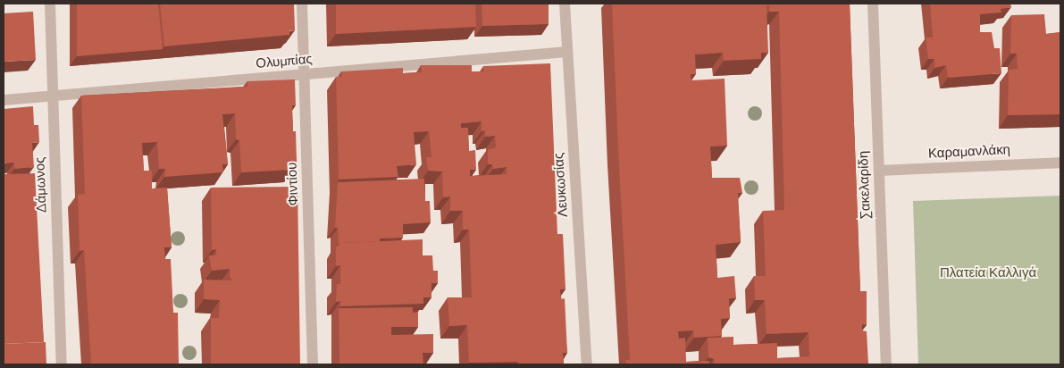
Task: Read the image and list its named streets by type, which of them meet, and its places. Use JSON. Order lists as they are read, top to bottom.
{
  "streets": {
    "street": [
      "Ολυμπίας",
      "Καραμανλάκη",
      "Φιντίου",
      "Δάμωνος",
      "Λευκωσίας",
      "Σακελαρίδη"
    ]
  },
  "crossings": [
    ["Ολυμπίας", "Φιντίου"],
    ["Ολυμπίας", "Δάμωνος"],
    ["Ολυμπίας", "Λευκωσίας"],
    ["Καραμανλάκη", "Σακελαρίδη"]
  ],
  "parks": ["Πλατεία Καλλιγά"]
}
